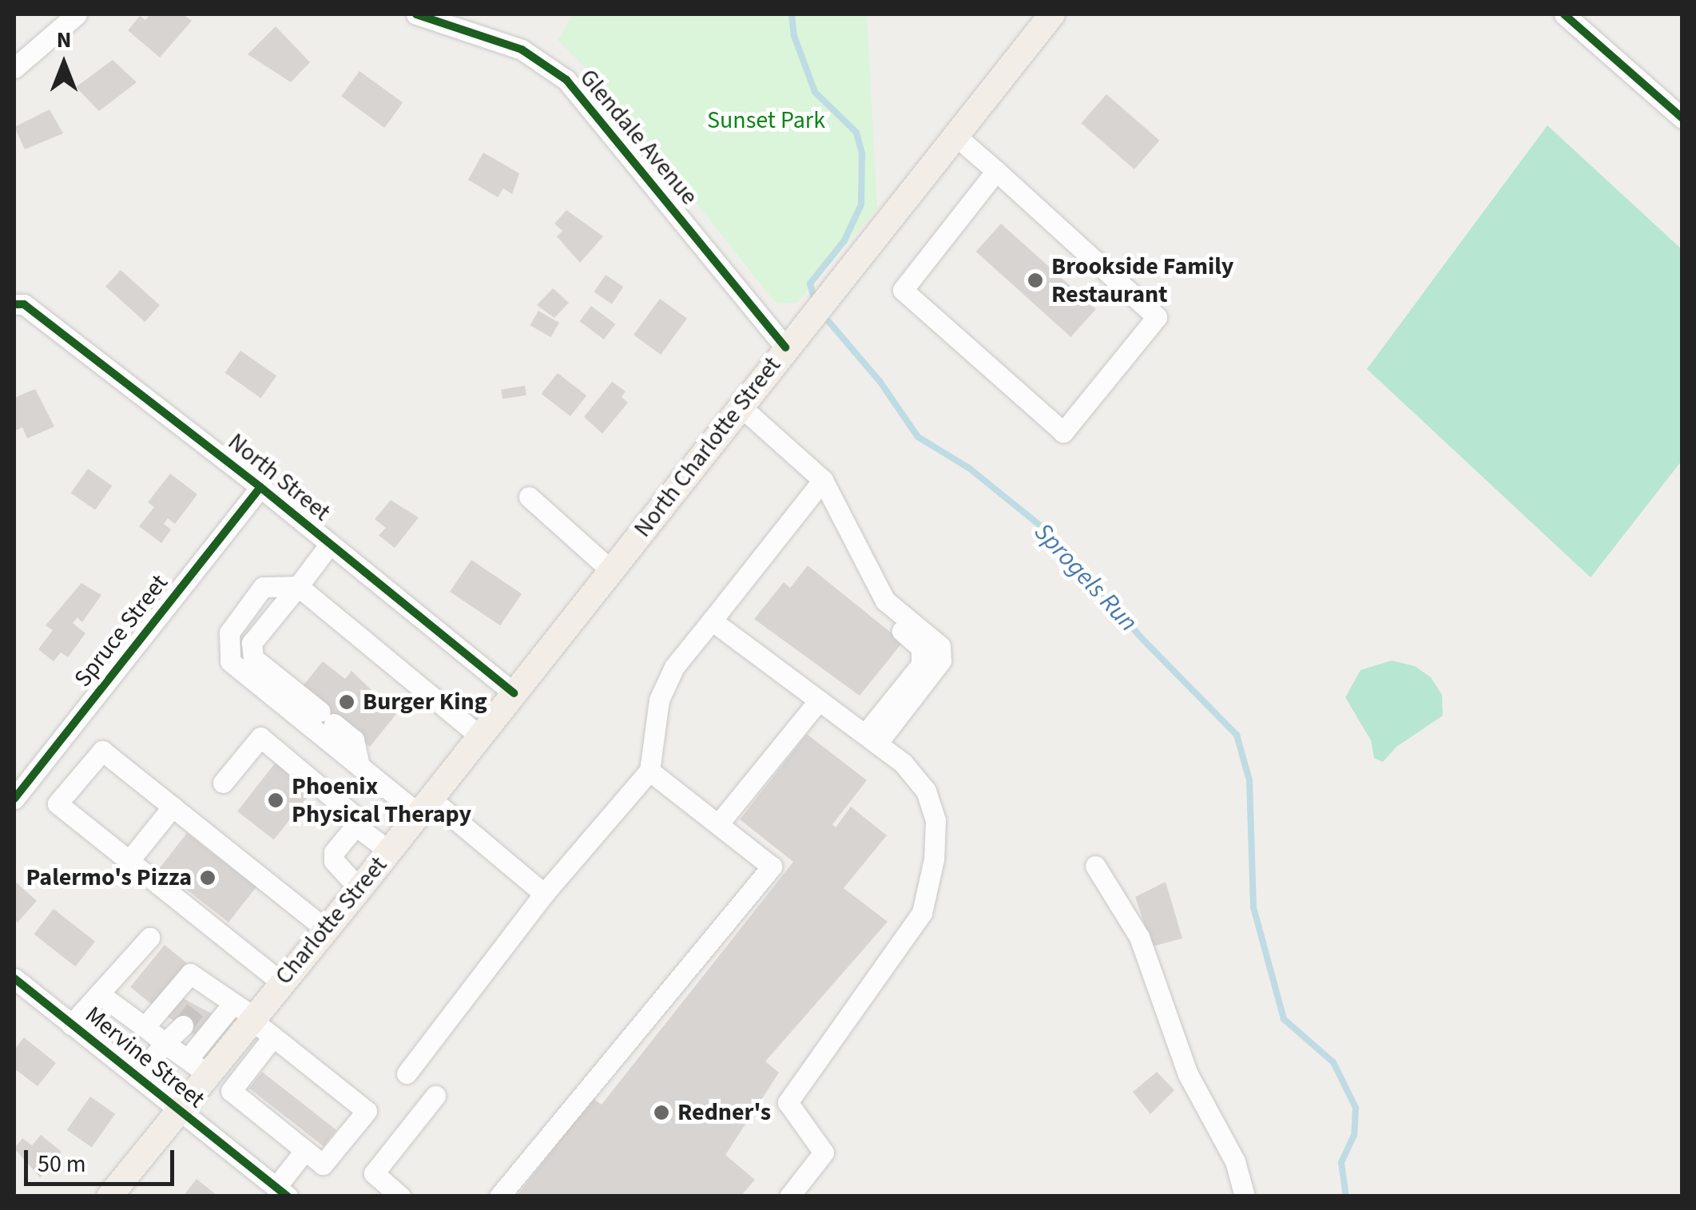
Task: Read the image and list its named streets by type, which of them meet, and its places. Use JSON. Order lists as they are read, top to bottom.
{
  "streets": {
    "main road": ["North Charlotte Street", "Charlotte Street"],
    "street": [
      "Glendale Avenue",
      "North Street",
      "Spruce Street",
      "Mervine Street"
    ]
  },
  "crossings": [
    ["Glendale Avenue", "North Charlotte Street"],
    ["North Charlotte Street", "North Street"],
    ["North Charlotte Street", "Charlotte Street"],
    ["North Street", "Spruce Street"],
    ["North Street", "Charlotte Street"],
    ["Charlotte Street", "Mervine Street"]
  ],
  "water": ["Sprogels Run"],
  "parks": ["Sunset Park"],
  "places": [
    "Brookside Family Restaurant",
    "Burger King",
    "Phoenix Physical Therapy",
    "Palermo's Pizza",
    "Redner's"
  ],
  "scale_bar": "50 m",
  "north": "top"
}
